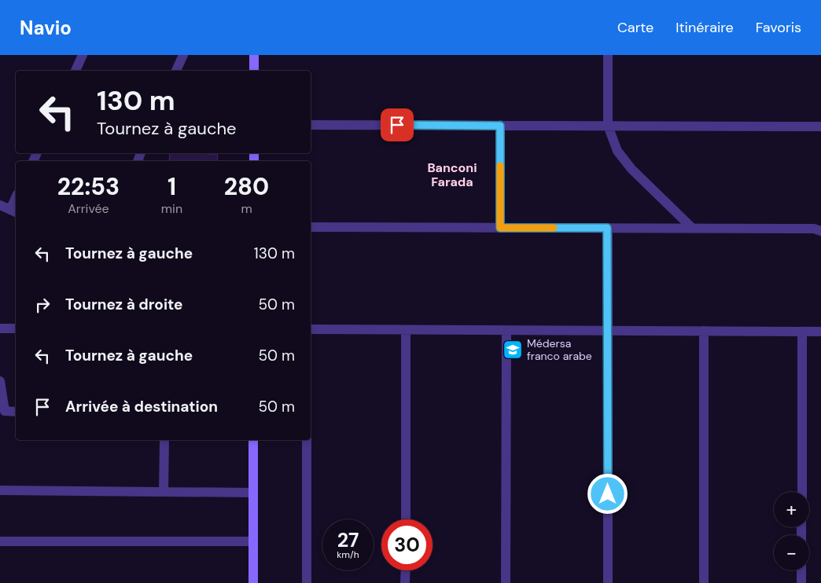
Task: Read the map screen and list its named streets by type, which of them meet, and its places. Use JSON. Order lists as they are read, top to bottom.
{
  "districts": ["Banconi Farada"],
  "places": {
    "school or university": ["Médersa franco arabe"]
  },
  "page": {
    "header": "Navio",
    "nav": ["Carte", "Itinéraire", "Favoris"],
    "turn": ["130 m", "Tournez à gauche"],
    "eta": [
      "22:53",
      "Arrivée",
      "1",
      "min",
      "280",
      "m"
    ],
    "list": [
      {
        "name": "Tournez à gauche",
        "value": "130 m"
      },
      {
        "name": "Tournez à droite",
        "value": "50 m"
      },
      {
        "name": "Tournez à gauche",
        "value": "50 m"
      },
      {
        "name": "Arrivée à destination",
        "value": "50 m"
      }
    ],
    "map_buttons": ["+", "−"],
    "speed": "27 km/h",
    "limit": "30"
  }
}
